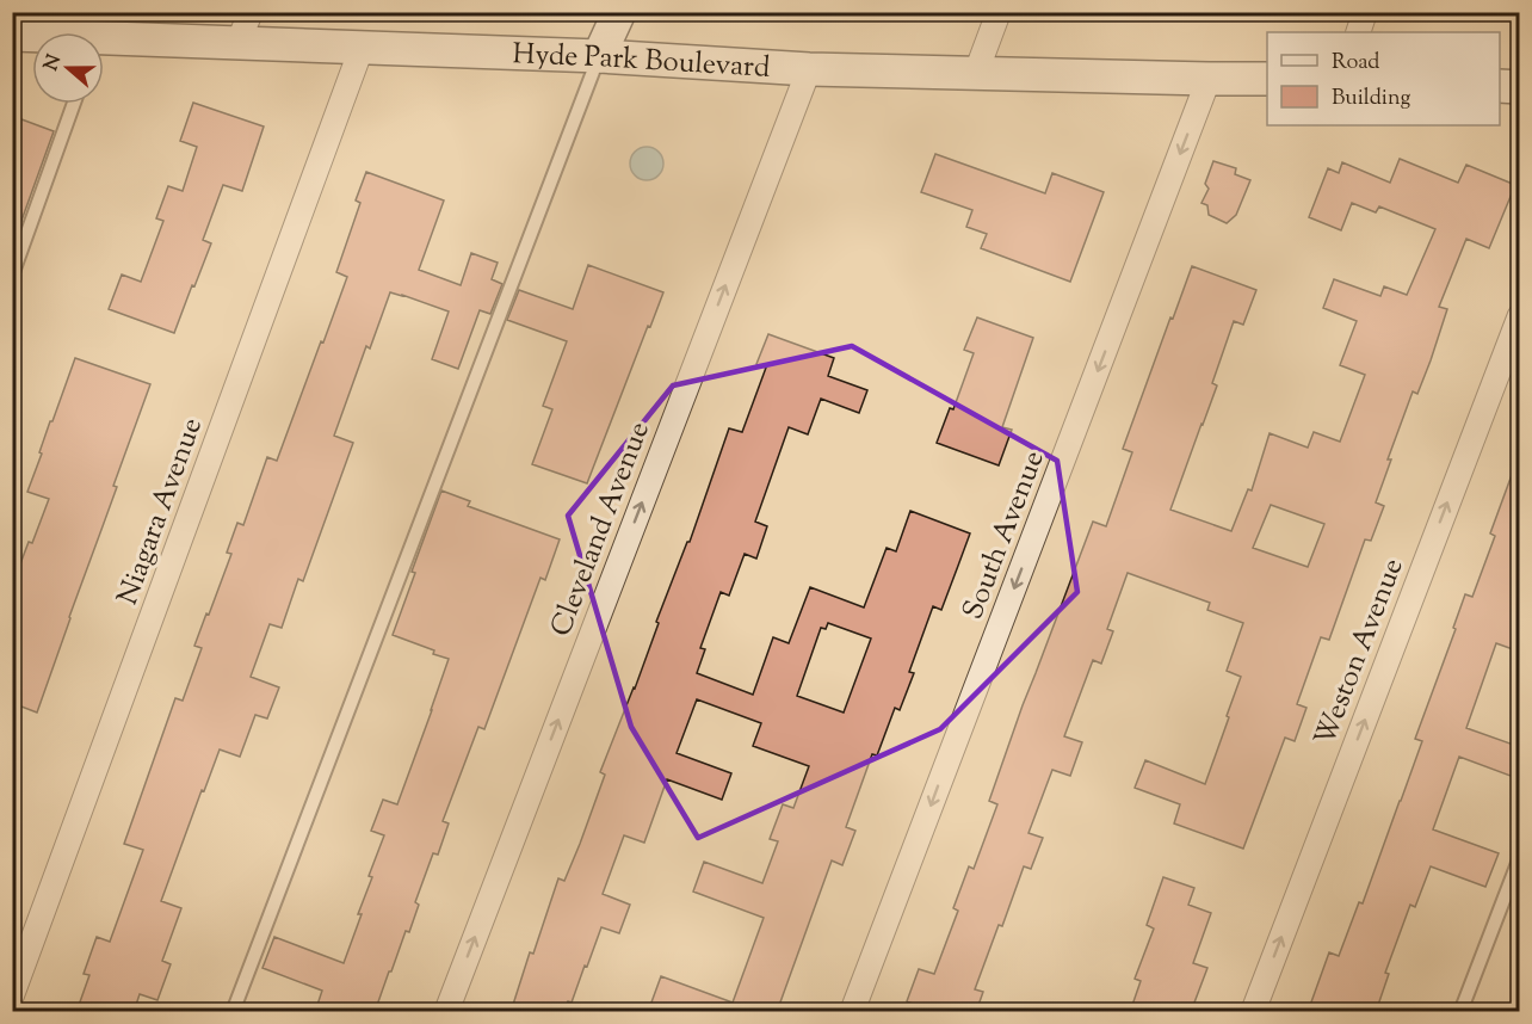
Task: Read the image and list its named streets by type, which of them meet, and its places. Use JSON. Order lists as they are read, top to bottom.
{
  "streets": {
    "main road": ["Hyde Park Boulevard"],
    "street": [
      "Niagara Avenue",
      "Cleveland Avenue",
      "South Avenue",
      "Weston Avenue"
    ]
  },
  "crossings": [
    ["Hyde Park Boulevard", "Niagara Avenue"],
    ["Hyde Park Boulevard", "Cleveland Avenue"],
    ["Hyde Park Boulevard", "South Avenue"]
  ],
  "one_way": ["Cleveland Avenue", "South Avenue", "Weston Avenue"],
  "legend": ["Road", "Building"],
  "north": "left"
}
